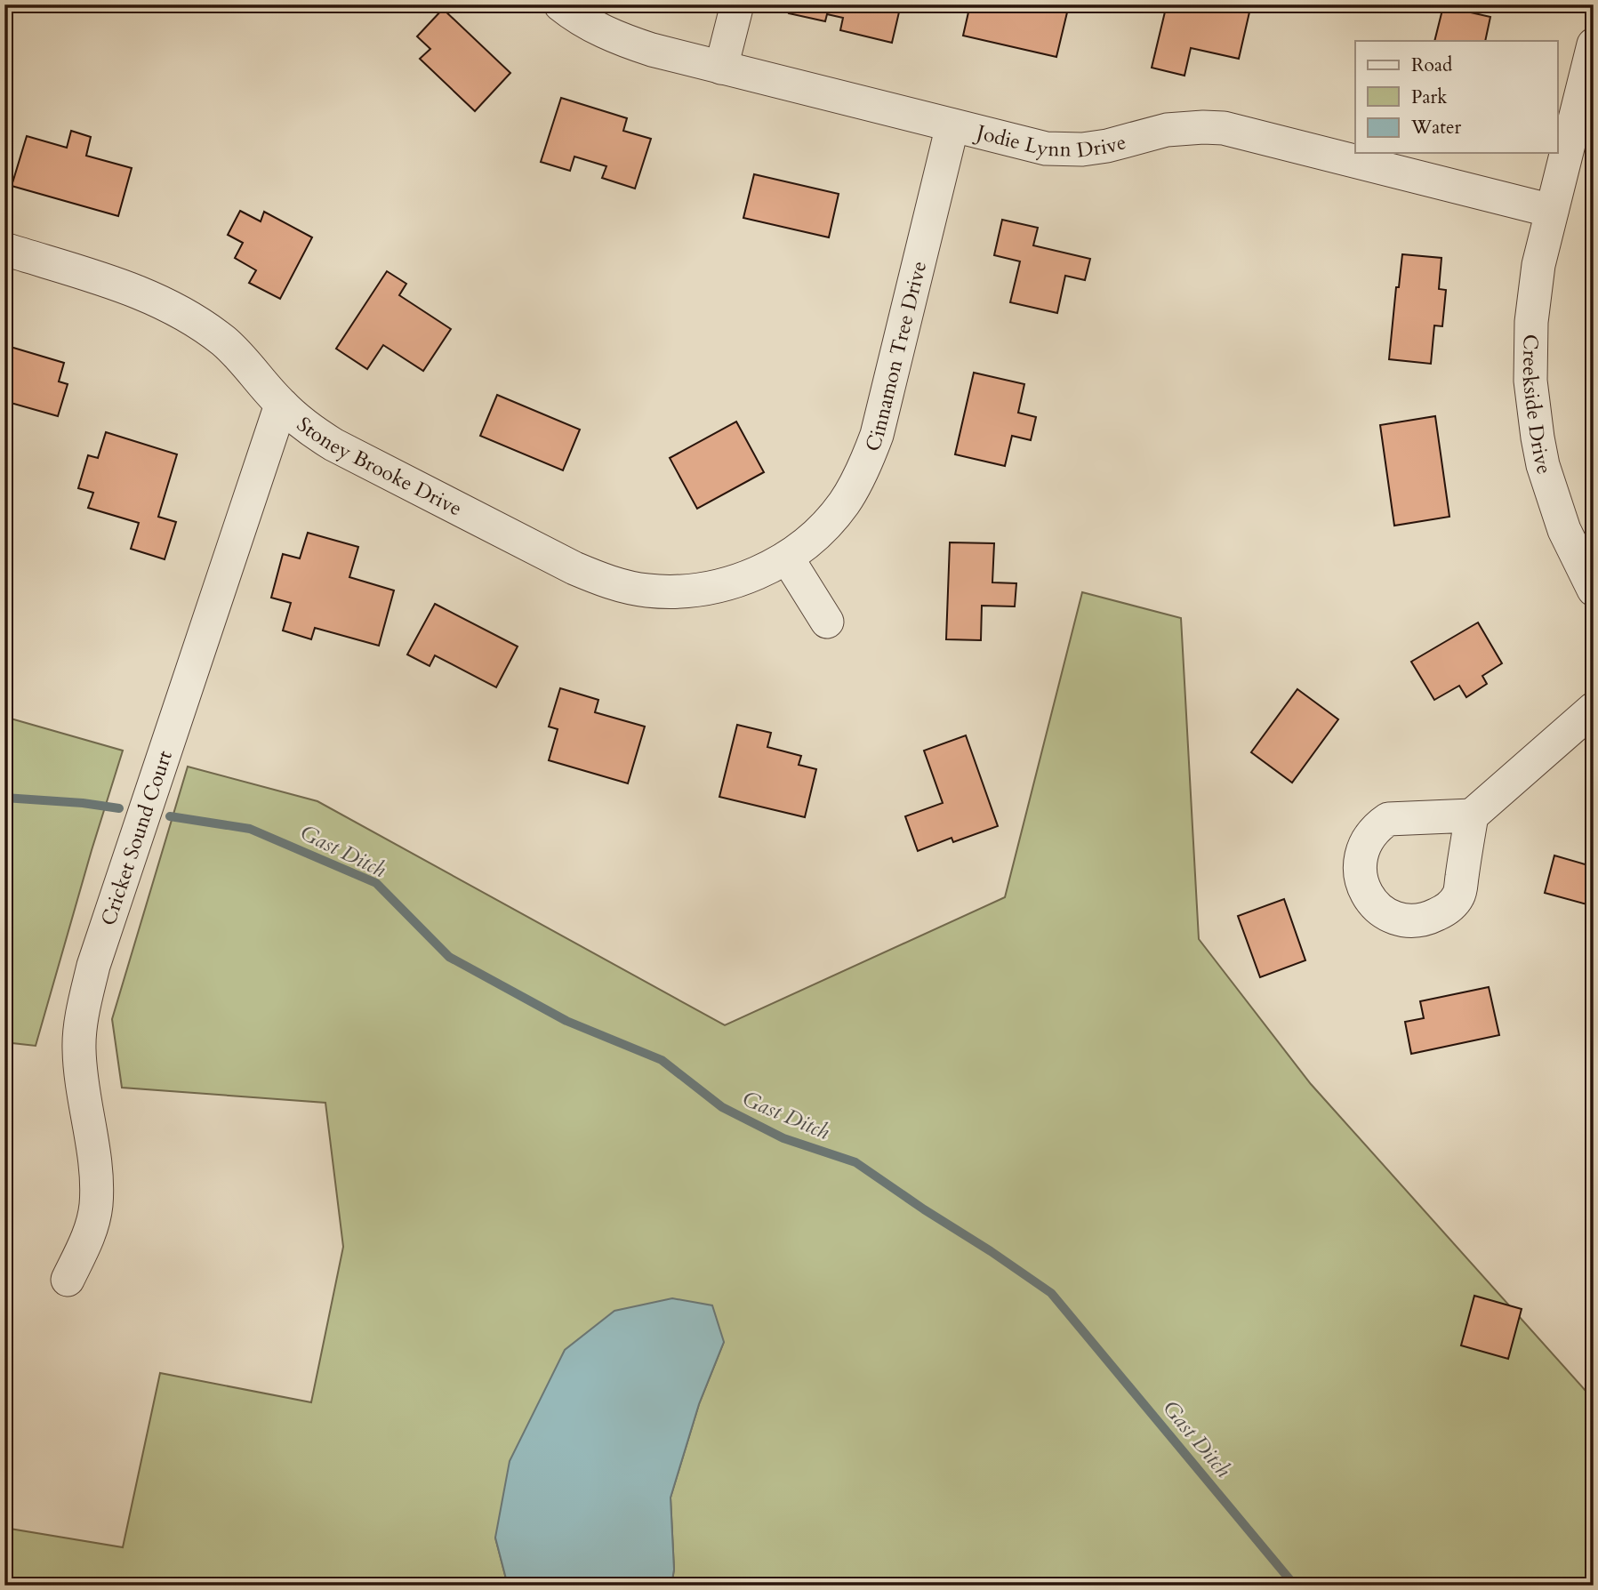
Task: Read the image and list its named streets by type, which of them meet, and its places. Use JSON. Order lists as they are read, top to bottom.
{
  "streets": {
    "street": [
      "Jodie Lynn Drive",
      "Cinnamon Tree Drive",
      "Creekside Drive",
      "Stoney Brooke Drive",
      "Cricket Sound Court"
    ]
  },
  "crossings": [
    ["Jodie Lynn Drive", "Cinnamon Tree Drive"],
    ["Jodie Lynn Drive", "Creekside Drive"],
    ["Cinnamon Tree Drive", "Stoney Brooke Drive"],
    ["Stoney Brooke Drive", "Cricket Sound Court"]
  ],
  "water": ["Gast Ditch"],
  "legend": ["Road", "Park", "Water"]
}
